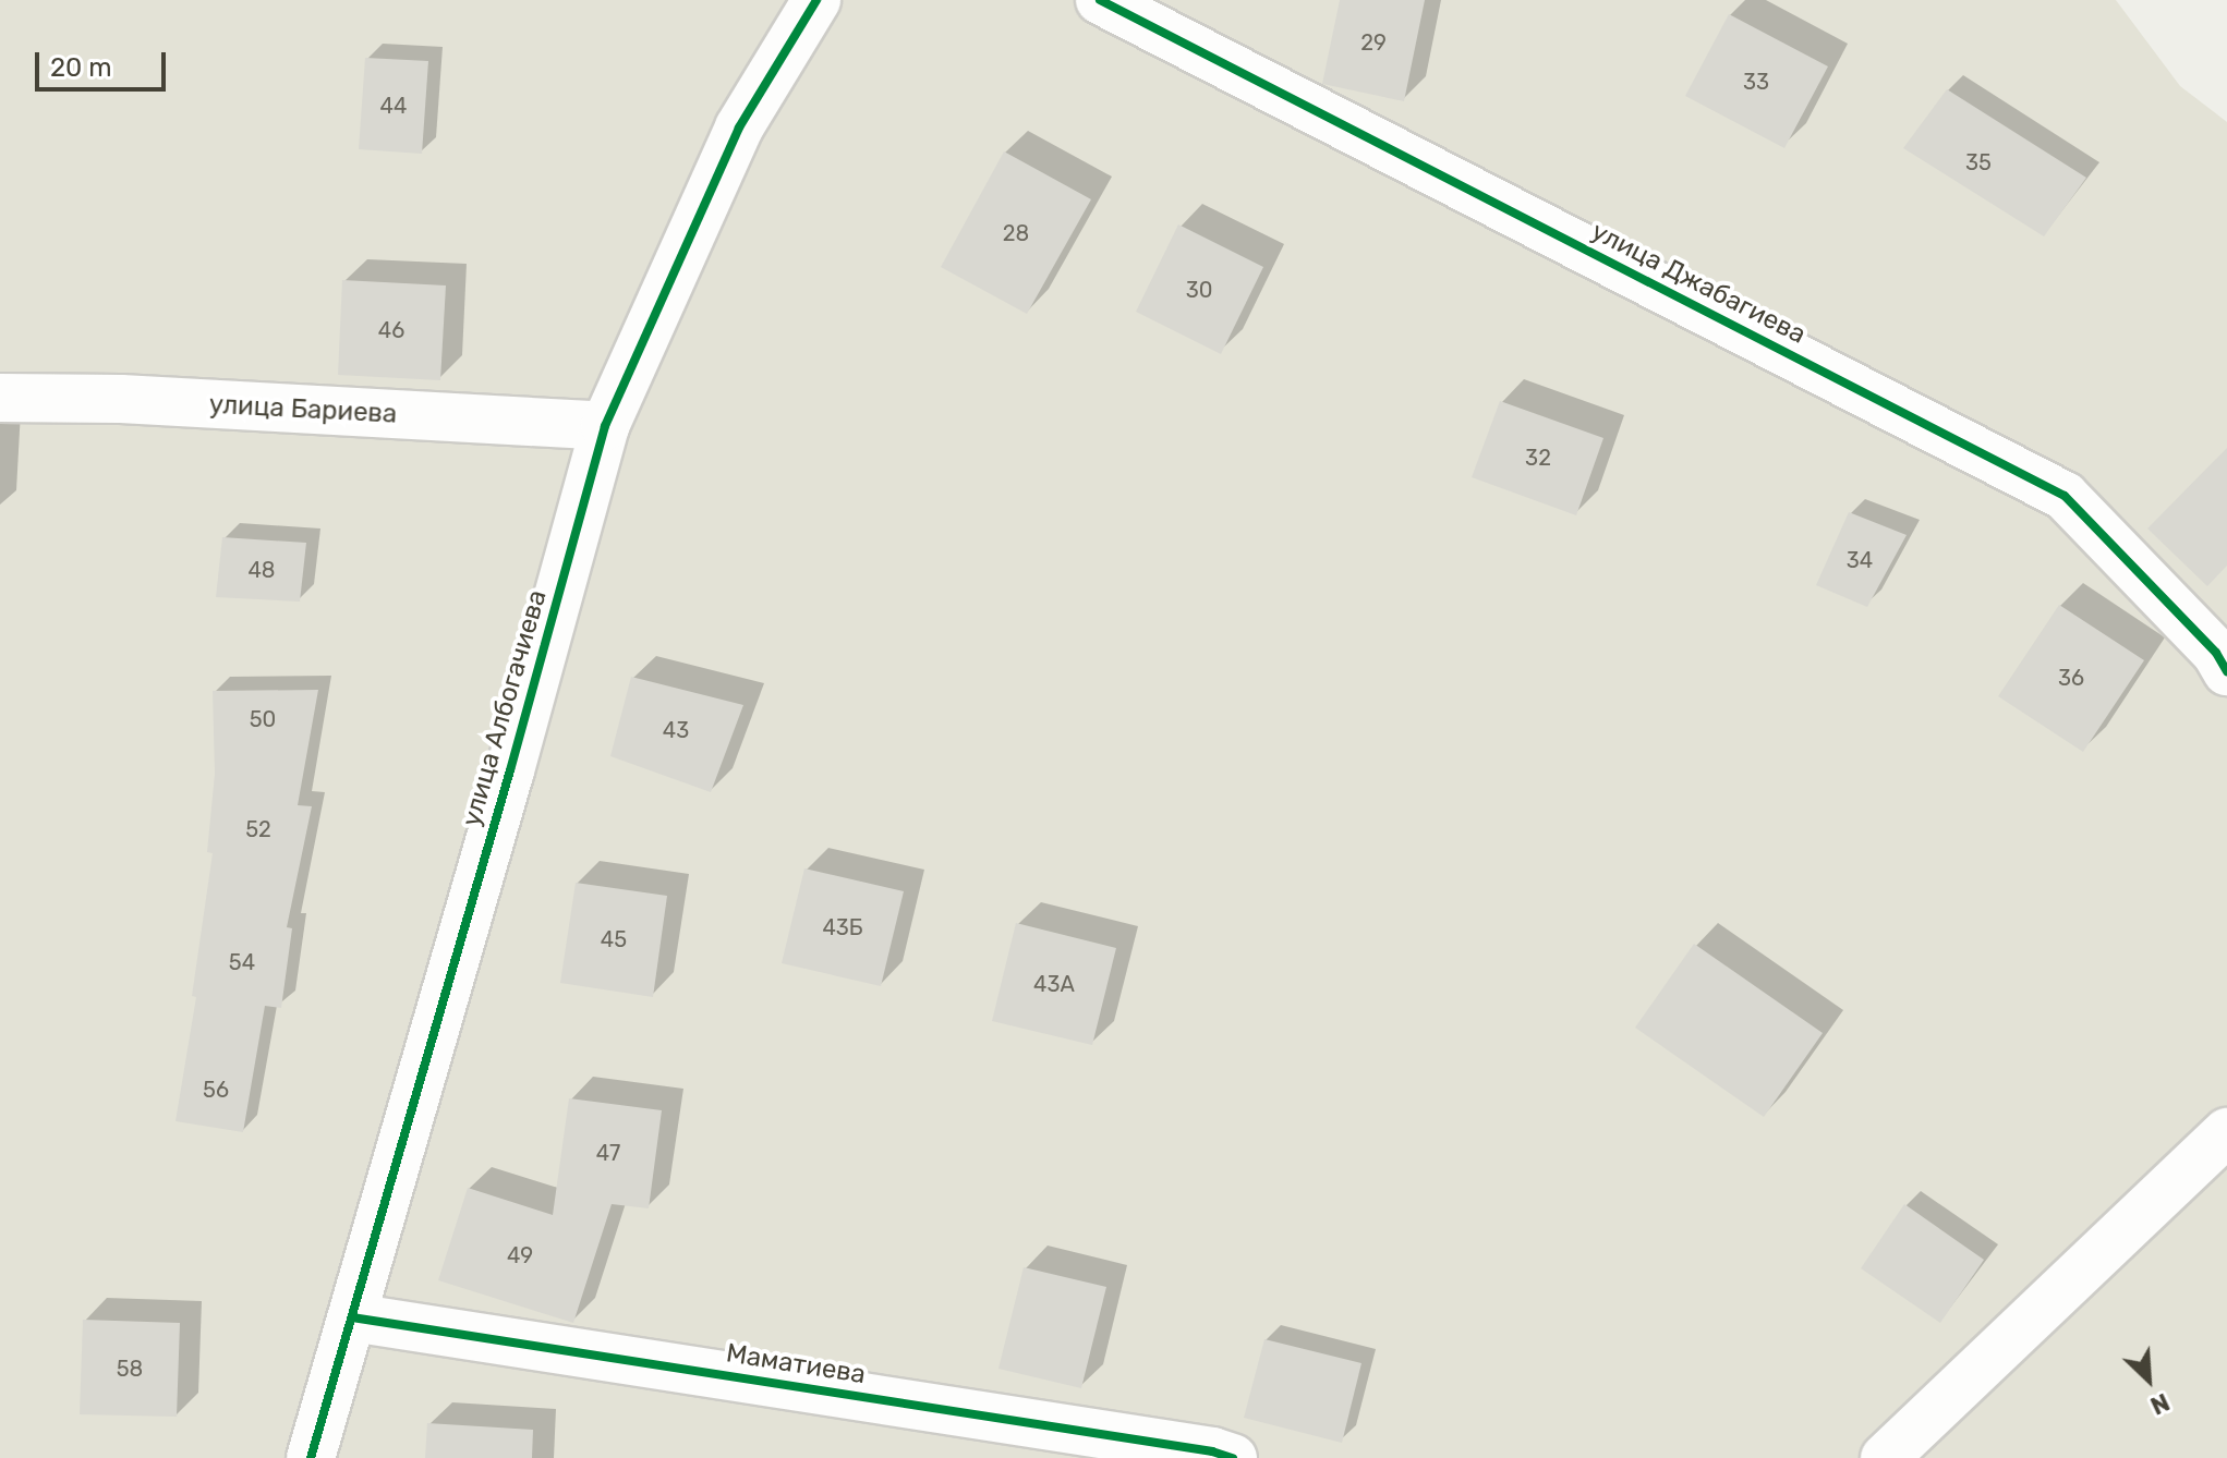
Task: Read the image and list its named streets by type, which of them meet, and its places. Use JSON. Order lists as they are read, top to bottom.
{
  "streets": {
    "street": [
      "улица Джабагиева",
      "улица Бариева",
      "улица Албогачиева",
      "Маматиева"
    ]
  },
  "crossings": [
    ["улица Бариева", "улица Албогачиева"],
    ["улица Албогачиева", "Маматиева"]
  ],
  "house_numbers": [
    "29",
    "33",
    "44",
    "35",
    "28",
    "30",
    "46",
    "32",
    "34",
    "48",
    "36",
    "50",
    "43",
    "52",
    "43Б",
    "45",
    "54",
    "43А",
    "56",
    "47",
    "49",
    "58"
  ],
  "scale_bar": "20 m",
  "north": "bottom right"
}
